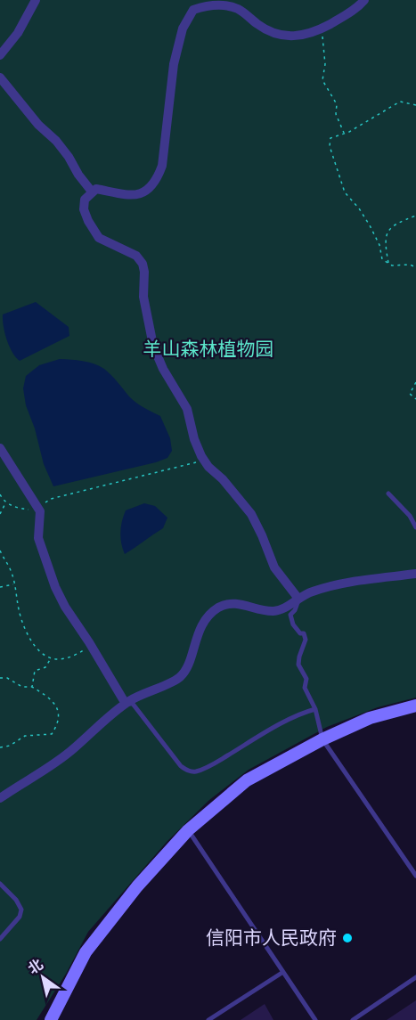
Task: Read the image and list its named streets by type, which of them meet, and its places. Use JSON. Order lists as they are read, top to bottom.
{
  "parks": ["羊山森林植物园"],
  "places": ["信阳市人民政府"],
  "north": "top left"
}
